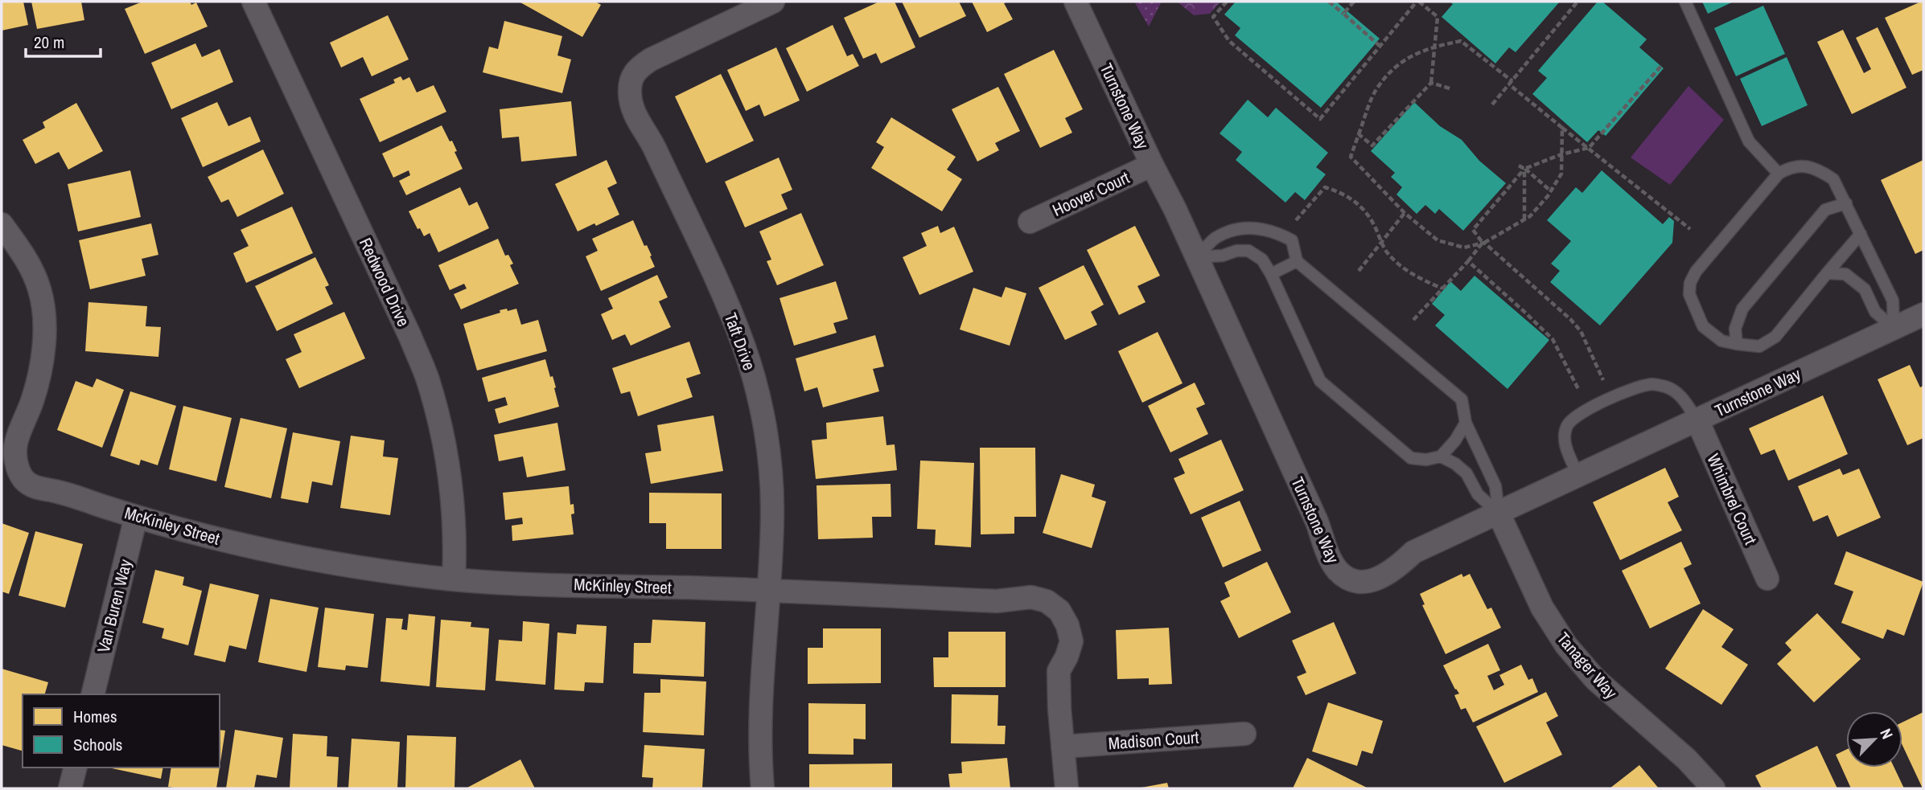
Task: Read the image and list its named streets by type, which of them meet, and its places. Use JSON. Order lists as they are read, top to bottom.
{
  "streets": {
    "street": [
      "Turnstone Way",
      "Hoover Court",
      "Redwood Drive",
      "Taft Drive",
      "Whimbrel Court",
      "McKinley Street",
      "Van Buren Way",
      "Tanager Way",
      "Madison Court"
    ]
  },
  "crossings": [
    ["Turnstone Way", "Hoover Court"],
    ["Turnstone Way", "Whimbrel Court"],
    ["Turnstone Way", "Tanager Way"],
    ["Redwood Drive", "McKinley Street"],
    ["Taft Drive", "McKinley Street"],
    ["McKinley Street", "Van Buren Way"],
    ["McKinley Street", "Madison Court"]
  ],
  "legend": ["Homes", "Schools"],
  "scale_bar": "20 m",
  "north": "top right"
}
